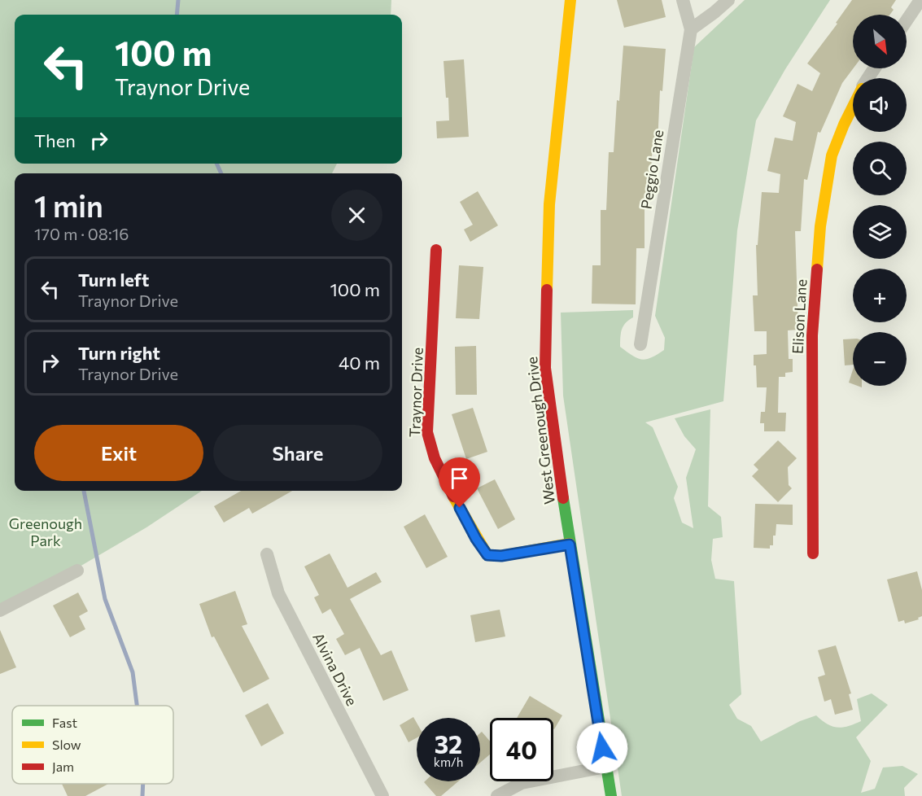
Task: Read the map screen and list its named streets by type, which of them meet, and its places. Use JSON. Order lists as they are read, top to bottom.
{
  "streets": {
    "street": [
      "Peggio Lane",
      "Elison Lane",
      "Traynor Drive",
      "West Greenough Drive",
      "Alvina Drive"
    ]
  },
  "crossings": [
    ["Traynor Drive", "West Greenough Drive"]
  ],
  "parks": ["Greenough Park"],
  "legend": ["Fast", "Slow", "Jam"],
  "north": "bottom right",
  "page": {
    "map_buttons": ["+", "−"],
    "turn": ["100 m", "Traynor Drive"],
    "then": "Then",
    "heading": ["1 min", "170 m · 08:16"],
    "list": [
      {
        "name": "Turn left",
        "note": "Traynor Drive",
        "value": "100 m"
      },
      {
        "name": "Turn right",
        "note": "Traynor Drive",
        "value": "40 m"
      }
    ],
    "buttons": ["Exit", "Share"],
    "speed": "32 km/h",
    "limit": "40"
  }
}
